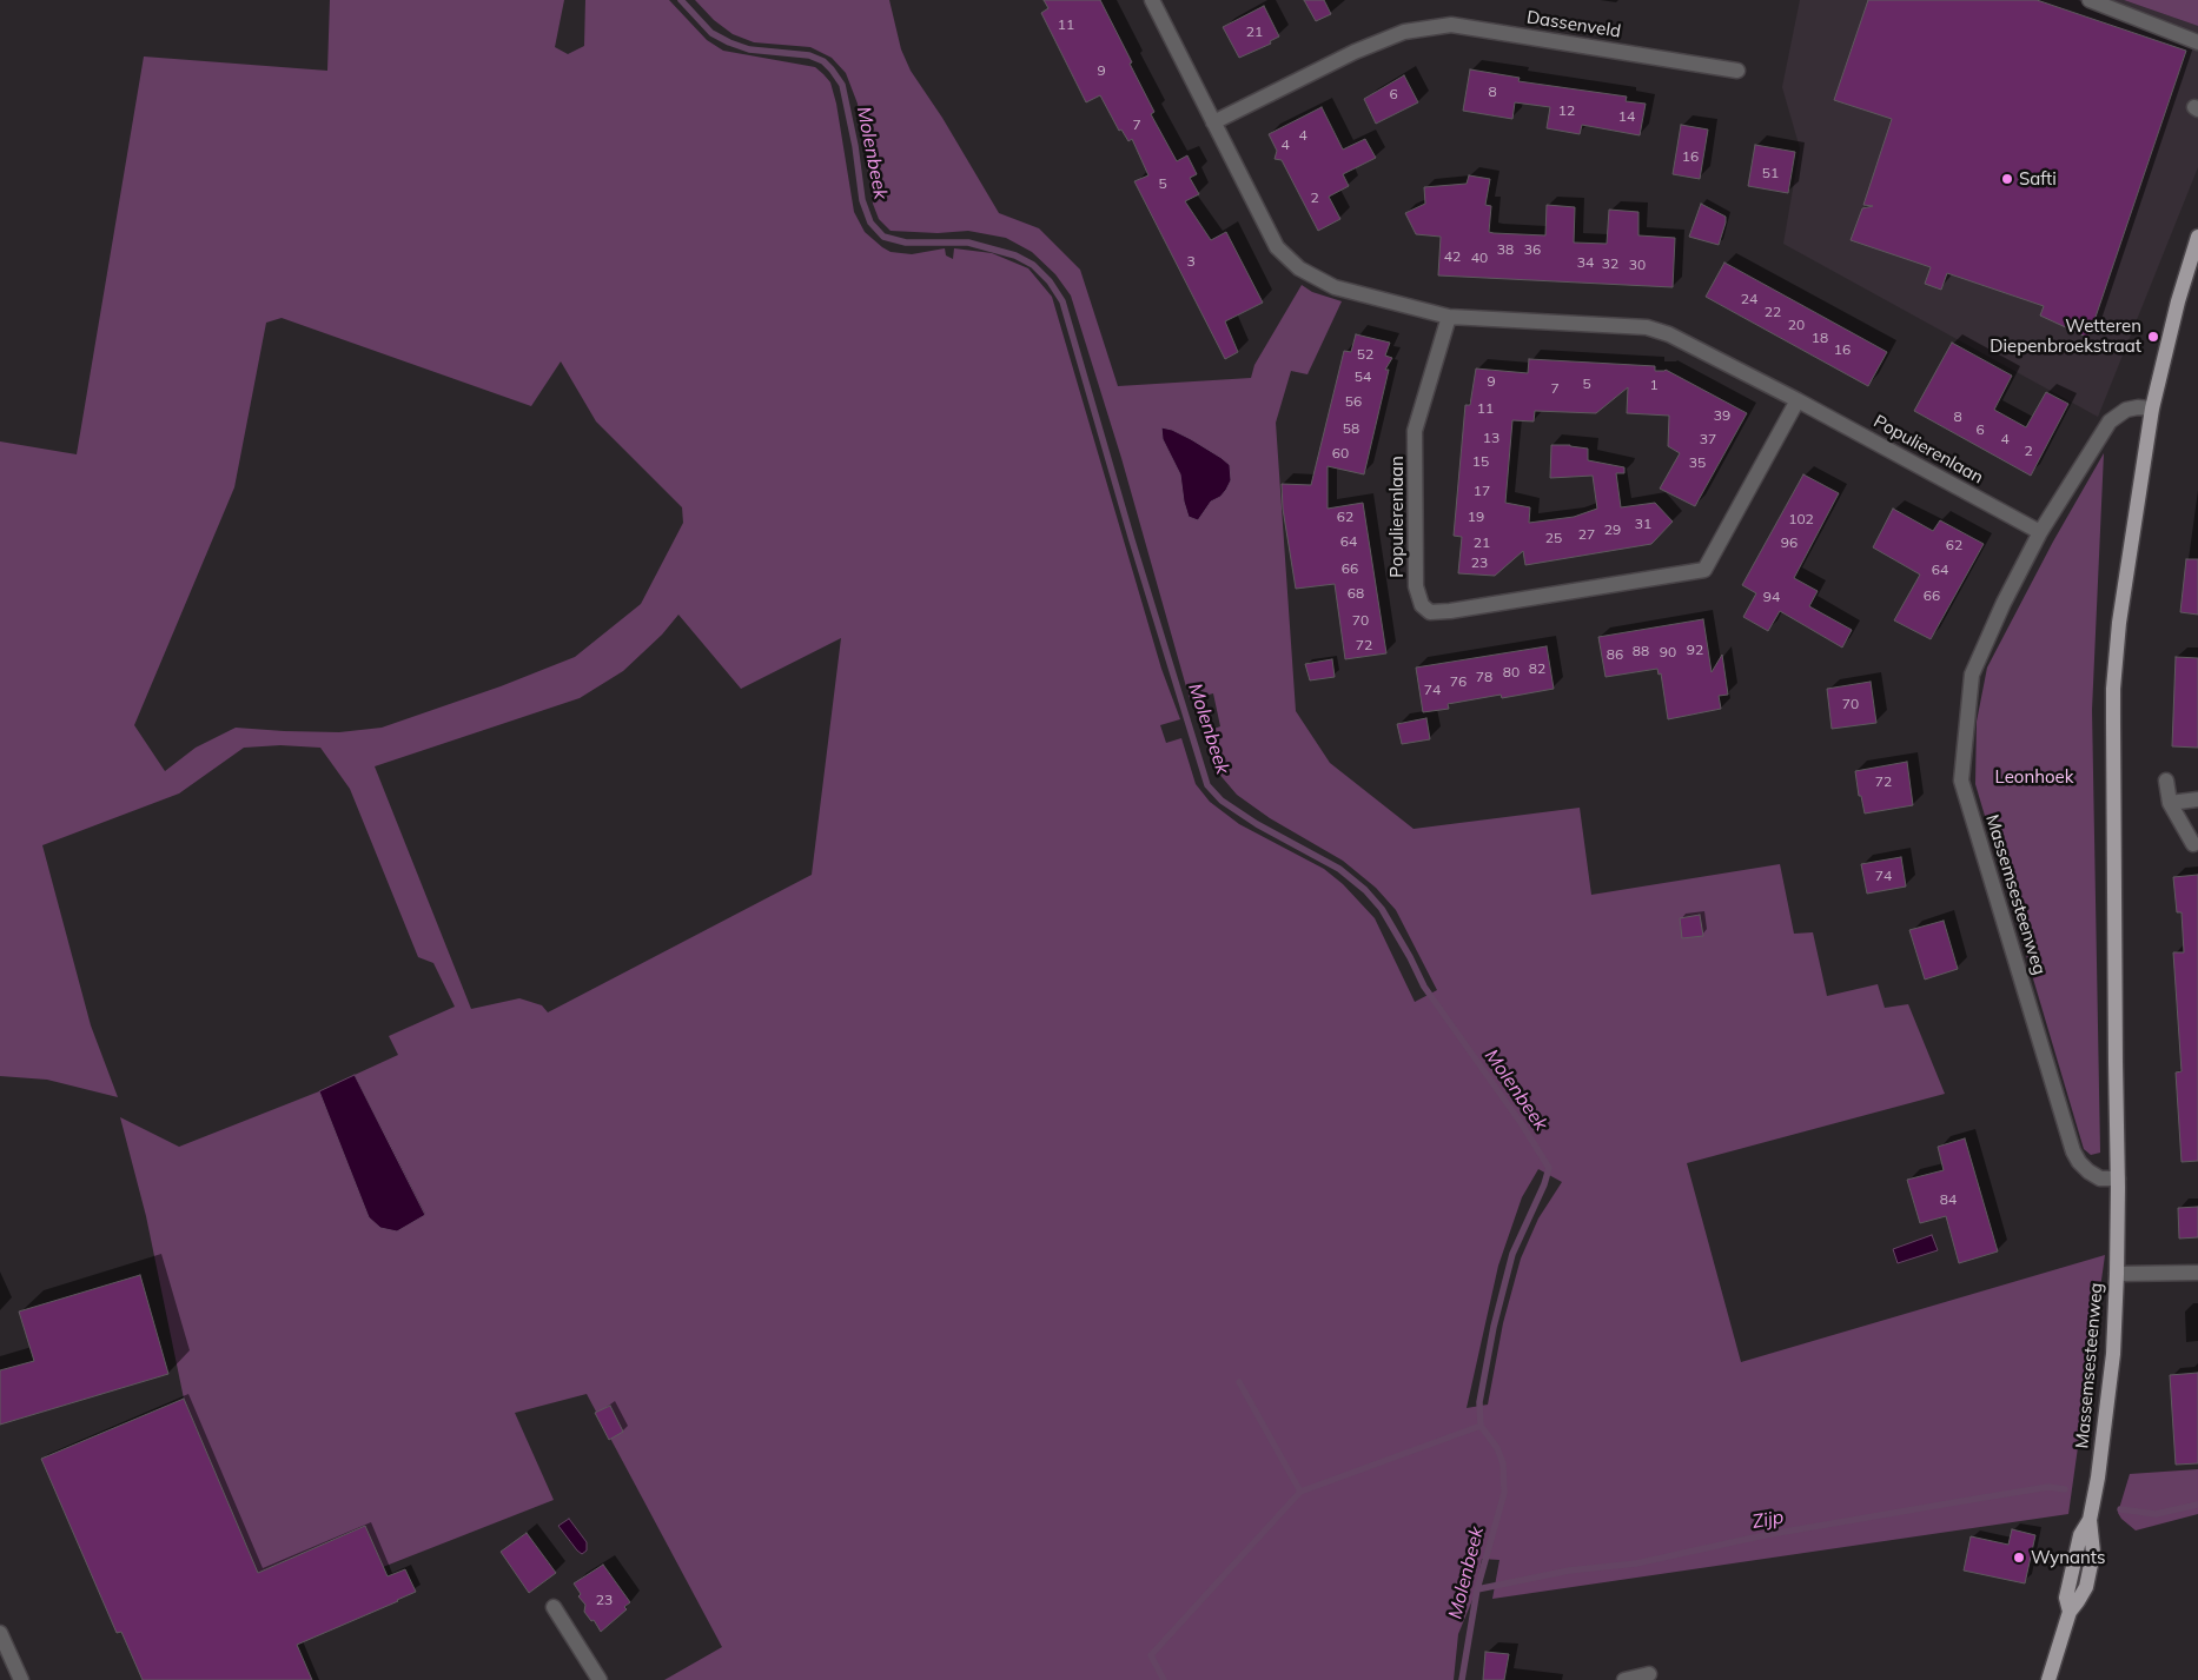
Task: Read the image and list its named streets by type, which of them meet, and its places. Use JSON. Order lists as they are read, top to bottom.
{
  "streets": {
    "main road": ["Massemsesteenweg"],
    "street": ["Dassenveld", "Populierenlaan"]
  },
  "crossings": [
    ["Populierenlaan", "Massemsesteenweg"]
  ],
  "water": ["Molenbeek", "Zijp"],
  "parks": ["Leonhoek"],
  "places": ["Safti", "Wetteren Diepenbroekstraat", "Wynants"],
  "house_numbers": [
    "11",
    "21",
    "9",
    "8",
    "6",
    "12",
    "14",
    "7",
    "4",
    "4",
    "16",
    "51",
    "5",
    "2",
    "38",
    "36",
    "42",
    "40",
    "3",
    "34",
    "32",
    "30",
    "24",
    "22",
    "20",
    "18",
    "16",
    "52",
    "54",
    "9",
    "5",
    "1",
    "7",
    "56",
    "11",
    "39",
    "8",
    "58",
    "6",
    "13",
    "37",
    "4",
    "2",
    "60",
    "15",
    "35",
    "17",
    "62",
    "19",
    "102",
    "31",
    "29",
    "27",
    "25",
    "64",
    "21",
    "96",
    "62",
    "23",
    "66",
    "64",
    "68",
    "66",
    "94",
    "70",
    "72",
    "92",
    "88",
    "90",
    "86",
    "82",
    "80",
    "78",
    "76",
    "74",
    "70",
    "72",
    "74",
    "84",
    "23"
  ]
}
